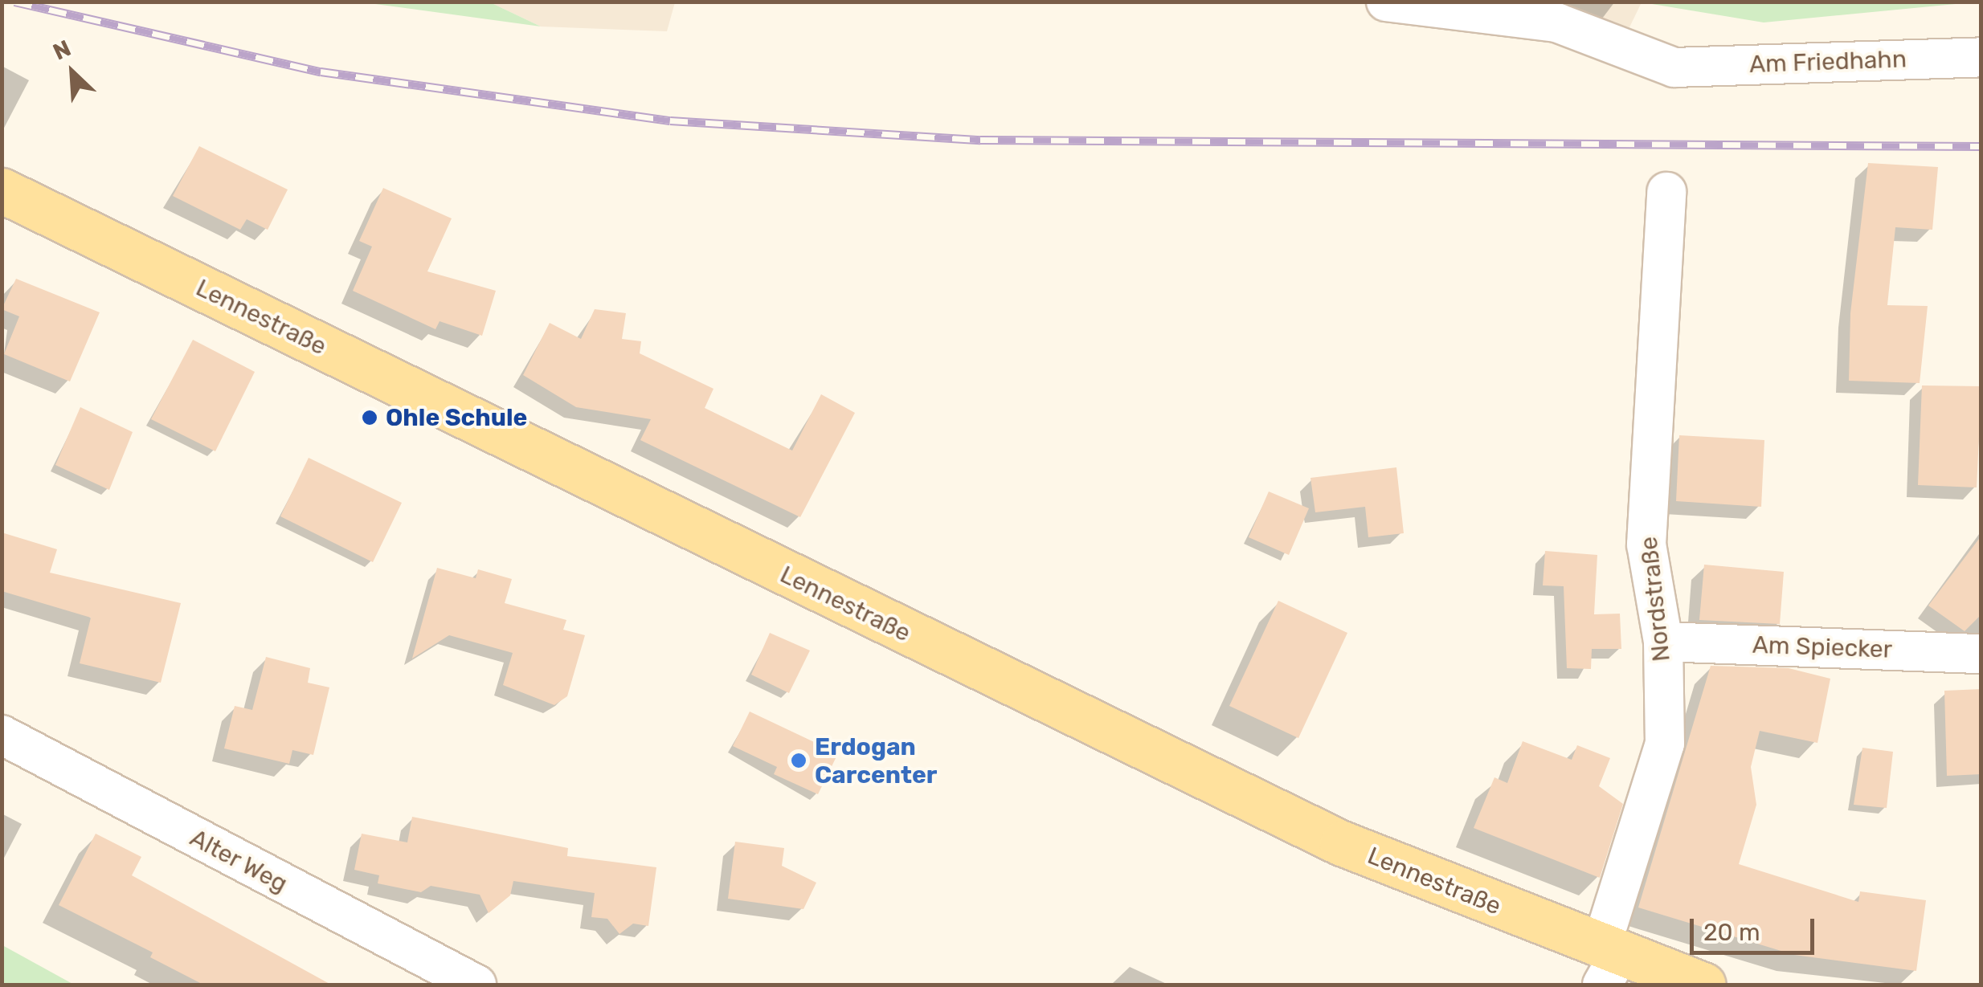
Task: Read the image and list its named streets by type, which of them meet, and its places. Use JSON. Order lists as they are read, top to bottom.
{
  "streets": {
    "main road": ["Lennestraße"],
    "street": [
      "Am Friedhahn",
      "Nordstraße",
      "Am Spiecker",
      "Alter Weg"
    ]
  },
  "crossings": [
    ["Lennestraße", "Nordstraße"],
    ["Nordstraße", "Am Spiecker"]
  ],
  "places": ["Ohle Schule", "Erdogan Carcenter"],
  "scale_bar": "20 m",
  "north": "top left"
}
